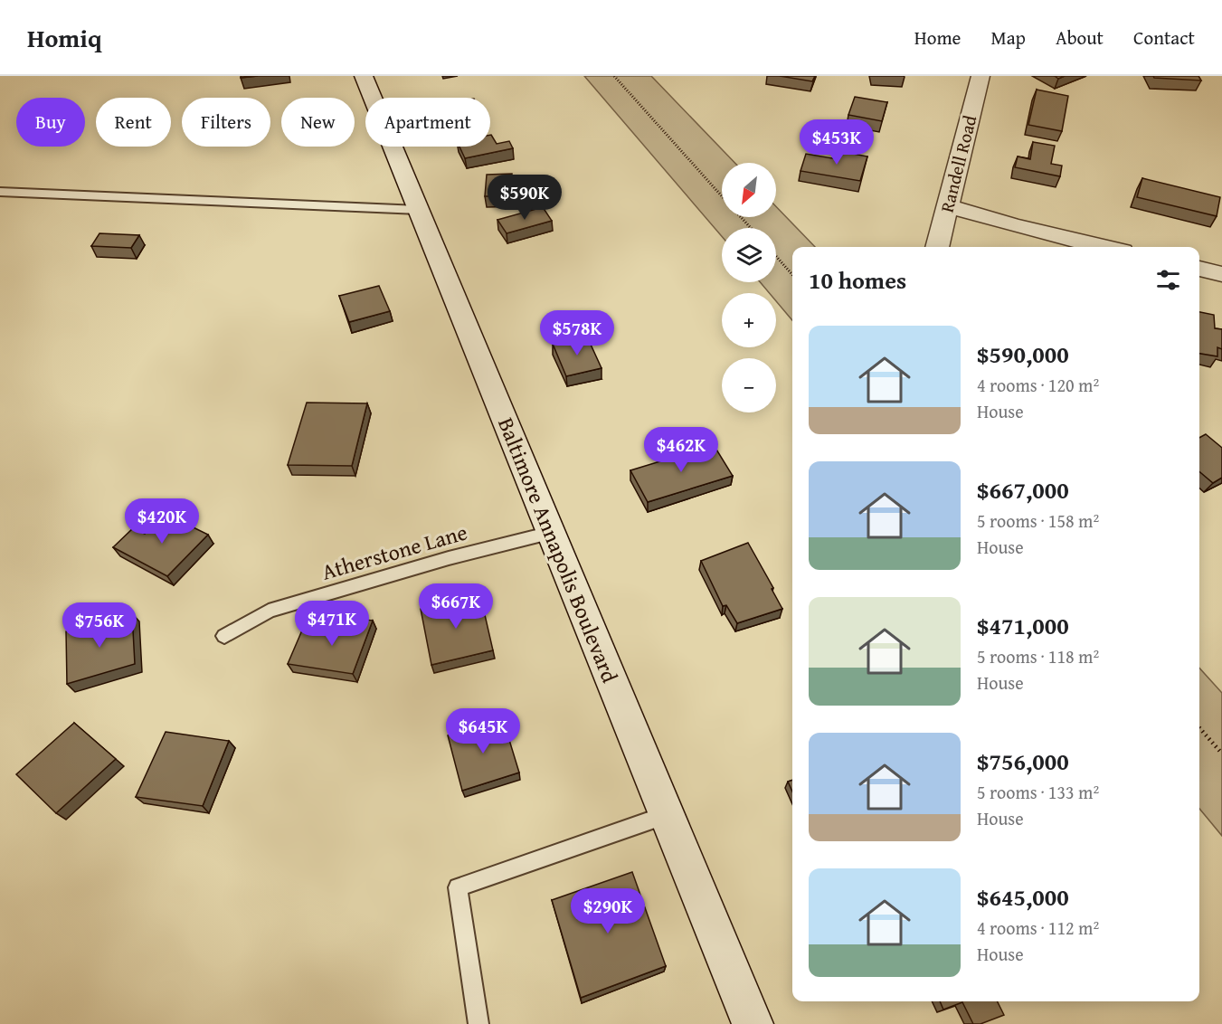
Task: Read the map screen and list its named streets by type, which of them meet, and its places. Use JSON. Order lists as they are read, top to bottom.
{
  "streets": {
    "street": ["Randell Road", "Baltimore Annapolis Boulevard"],
    "lane": ["Atherstone Lane"]
  },
  "crossings": [
    ["Baltimore Annapolis Boulevard", "Atherstone Lane"]
  ],
  "north": "bottom left",
  "page": {
    "header": "Homiq",
    "nav": [
      "Home",
      "Map",
      "About",
      "Contact"
    ],
    "chip": [
      "Buy",
      "Rent",
      "Filters",
      "New",
      "Apartment"
    ],
    "price": [
      "$453K",
      "$590K",
      "$578K",
      "$462K",
      "$420K",
      "$667K",
      "$471K",
      "$756K",
      "$645K",
      "$290K"
    ],
    "map_buttons": ["+", "−"],
    "heading": "10 homes",
    "list": [
      {
        "name": "$590,000",
        "note": "4 rooms · 120 m² · House"
      },
      {
        "name": "$667,000",
        "note": "5 rooms · 158 m² · House"
      },
      {
        "name": "$471,000",
        "note": "5 rooms · 118 m² · House"
      },
      {
        "name": "$756,000",
        "note": "5 rooms · 133 m² · House"
      },
      {
        "name": "$645,000",
        "note": "4 rooms · 112 m² · House"
      }
    ]
  }
}
